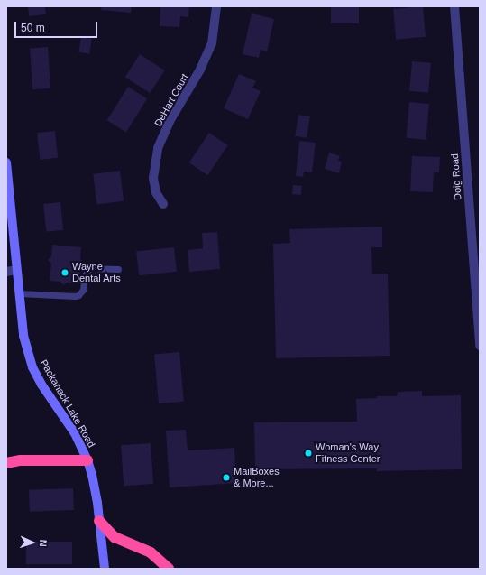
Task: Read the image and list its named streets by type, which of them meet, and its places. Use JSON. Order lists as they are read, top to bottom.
{
  "streets": {
    "street": ["DeHart Court", "Doig Road", "Packanack Lake Road"]
  },
  "places": ["Wayne Dental Arts", "Woman's Way Fitness Center", "MailBoxes & More..."],
  "scale_bar": "50 m",
  "north": "right"
}
